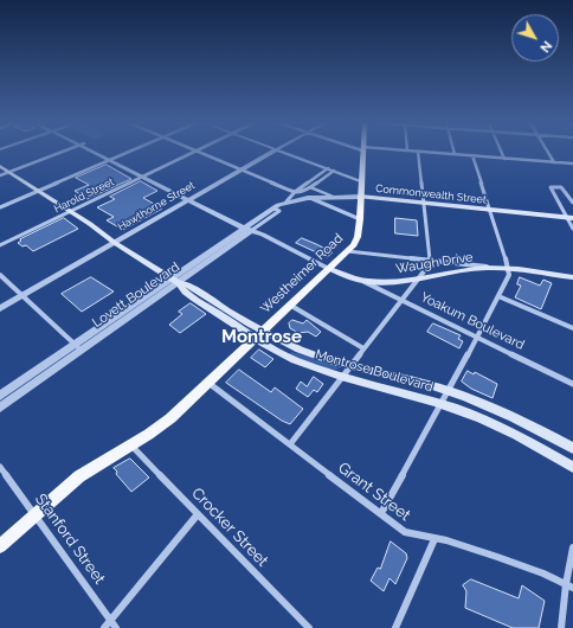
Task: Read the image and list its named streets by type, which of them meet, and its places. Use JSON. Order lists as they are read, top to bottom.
{
  "streets": {
    "main road": [
      "Commonwealth Street",
      "Waugh Drive",
      "Westheimer Road",
      "Montrose Boulevard"
    ],
    "street": [
      "Harold Street",
      "Hawthorne Street",
      "Lovett Boulevard",
      "Yoakum Boulevard",
      "Grant Street",
      "Crocker Street",
      "Stanford Street"
    ]
  },
  "crossings": [
    ["Commonwealth Street", "Westheimer Road"],
    ["Commonwealth Street", "Lovett Boulevard"],
    ["Harold Street", "Montrose Boulevard"],
    ["Hawthorne Street", "Montrose Boulevard"],
    ["Waugh Drive", "Westheimer Road"],
    ["Waugh Drive", "Yoakum Boulevard"],
    ["Westheimer Road", "Montrose Boulevard"],
    ["Westheimer Road", "Grant Street"],
    ["Westheimer Road", "Crocker Street"],
    ["Westheimer Road", "Stanford Street"],
    ["Lovett Boulevard", "Montrose Boulevard"]
  ],
  "districts": ["Montrose"],
  "north": "bottom right"
}
